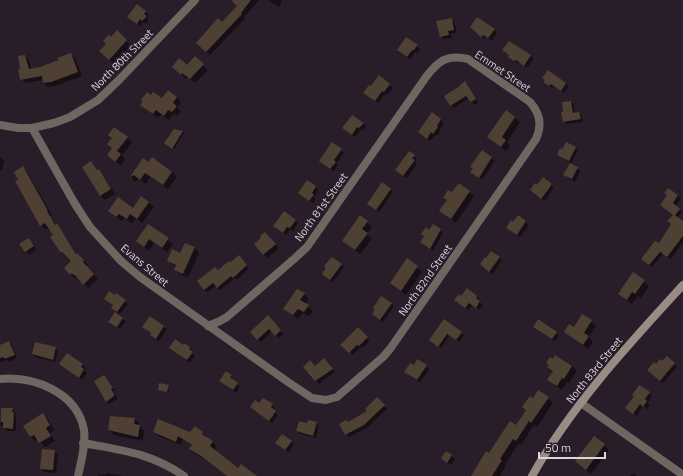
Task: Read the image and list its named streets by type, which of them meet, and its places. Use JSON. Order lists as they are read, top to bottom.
{
  "streets": {
    "street": [
      "North 80th Street",
      "Emmet Street",
      "North 81st Street",
      "Evans Street",
      "North 82nd Street",
      "North 83rd Street"
    ]
  },
  "crossings": [
    ["North 80th Street", "Evans Street"],
    ["Emmet Street", "North 81st Street"],
    ["Emmet Street", "North 82nd Street"],
    ["North 81st Street", "Evans Street"],
    ["Evans Street", "North 82nd Street"]
  ],
  "scale_bar": "50 m"
}
